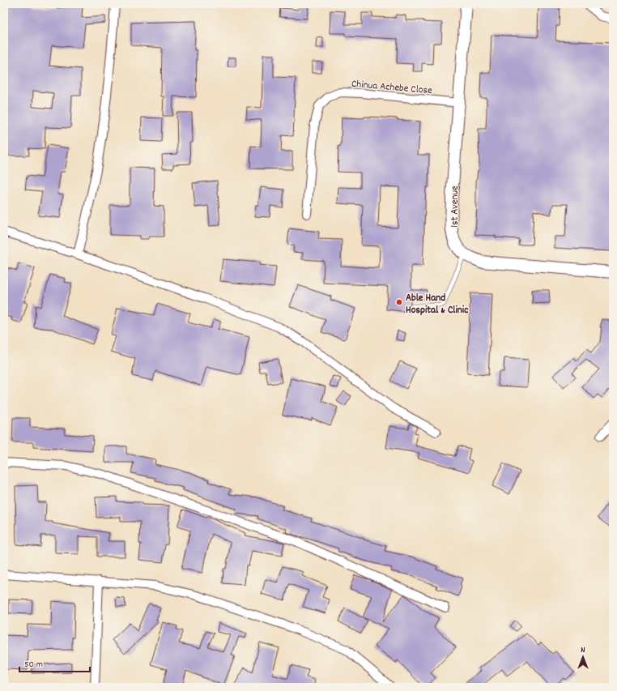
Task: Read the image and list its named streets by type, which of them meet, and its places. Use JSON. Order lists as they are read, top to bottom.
{
  "streets": {
    "street": ["Chinua Achebe Close", "1st Avenue"]
  },
  "crossings": [
    ["Chinua Achebe Close", "1st Avenue"]
  ],
  "places": ["Able Hand Hospital & Clinic"],
  "scale_bar": "50 m",
  "north": "top"
}
